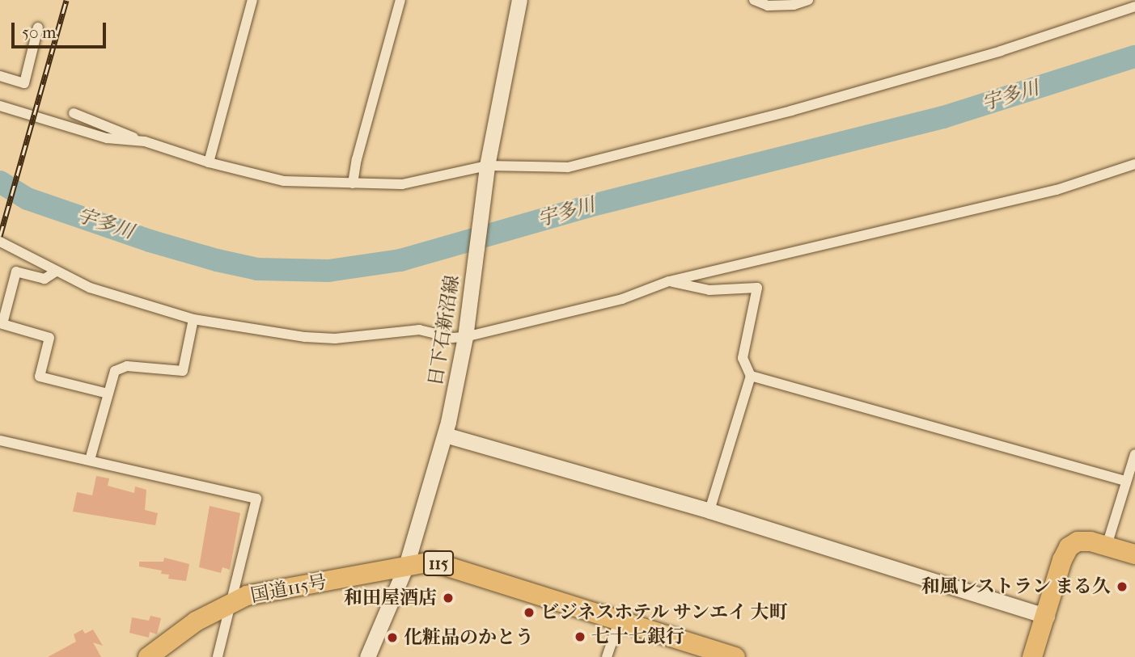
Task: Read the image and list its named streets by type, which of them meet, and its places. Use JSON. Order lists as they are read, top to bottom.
{
  "streets": {
    "highway": ["115", "国道115号"],
    "main road": ["日下石新沼線"]
  },
  "crossings": [
    ["日下石新沼線", "国道115号"]
  ],
  "water": ["宇多川"],
  "places": [
    "和風レストラン まる久",
    "和田屋酒店",
    "ビジネスホテル サンエイ 大町",
    "七十七銀行",
    "化粧品のかとう"
  ],
  "scale_bar": "50 m"
}
